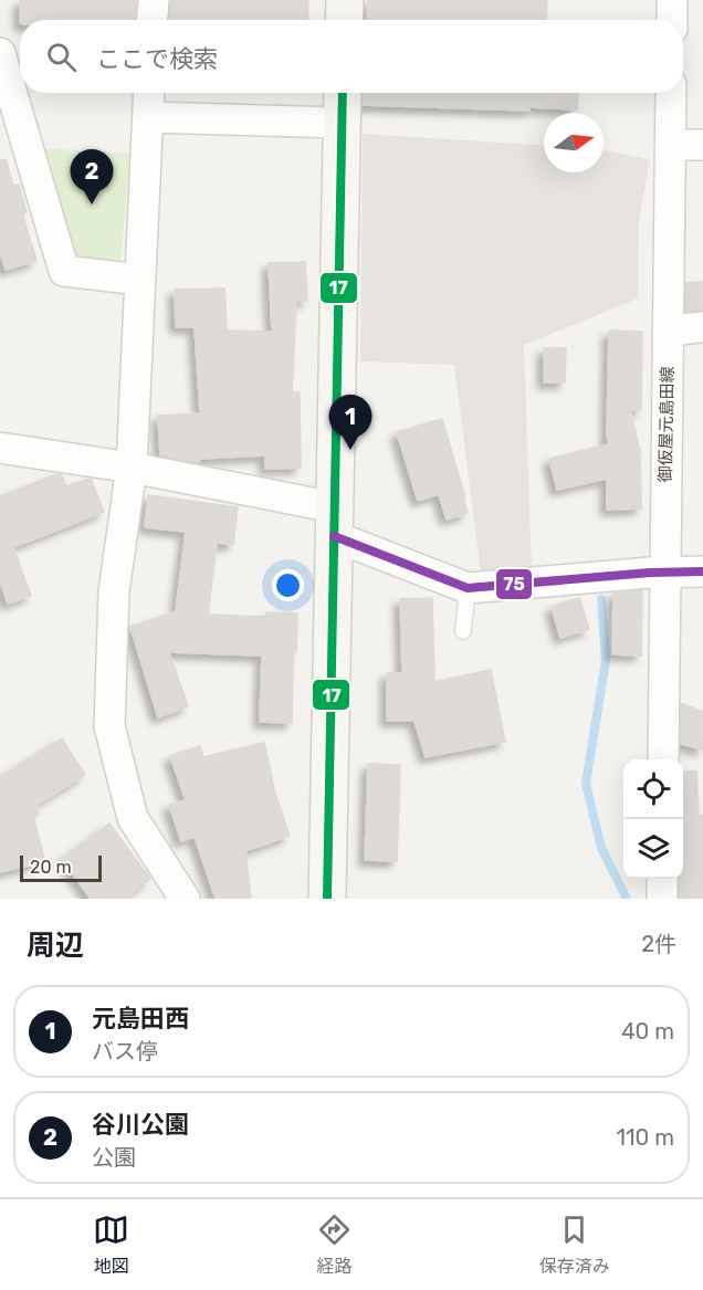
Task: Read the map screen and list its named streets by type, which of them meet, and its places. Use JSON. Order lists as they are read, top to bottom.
{
  "streets": {
    "street": ["御仮屋元島田線"]
  },
  "lines": ["transit line 17", "transit line 75"],
  "scale_bar": "20 m",
  "north": "right",
  "page": {
    "search": "ここで検索",
    "pins": ["2", "1"],
    "scale": "20 m",
    "heading": ["周辺", "2件"],
    "list": [
      {
        "mark": "1",
        "name": "元島田西",
        "note": "バス停",
        "value": "40 m"
      },
      {
        "mark": "2",
        "name": "谷川公園",
        "note": "公園",
        "value": "110 m"
      }
    ],
    "nav": ["地図", "経路", "保存済み"]
  }
}
